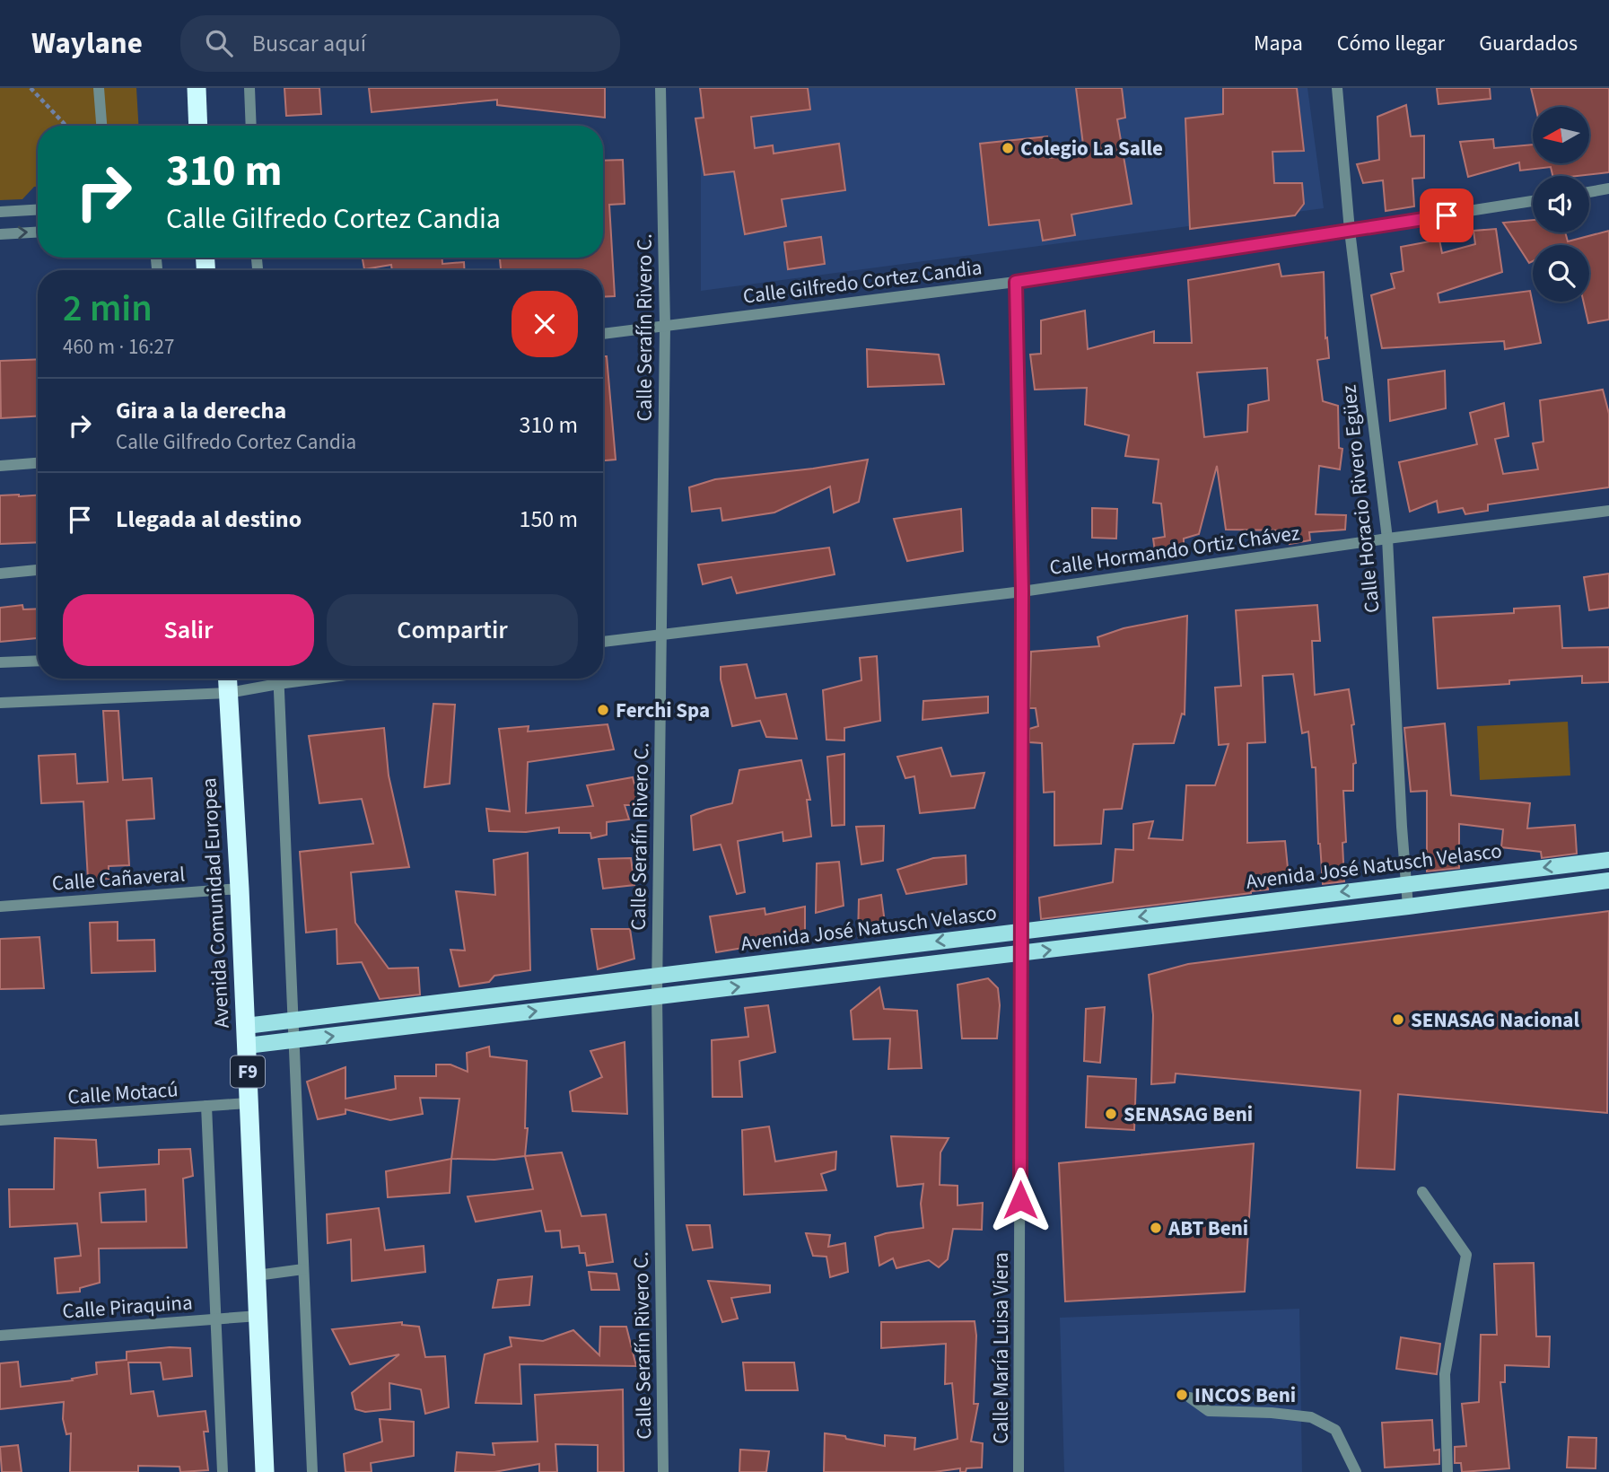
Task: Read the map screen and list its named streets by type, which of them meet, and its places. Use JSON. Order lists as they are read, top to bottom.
{
  "streets": {
    "highway": ["Avenida Comunidad Europea", "F9"],
    "main road": ["Avenida José Natusch Velasco"],
    "street": [
      "Calle Gilfredo Cortez Candia",
      "Calle Serafín Rivero C.",
      "Calle Horacio Rivero Egüez",
      "Calle Hormando Ortiz Chávez",
      "Calle Cañaveral",
      "Calle Motacú",
      "Calle Piraquina",
      "Calle María Luisa Viera"
    ]
  },
  "crossings": [
    ["Calle Gilfredo Cortez Candia", "Calle Serafín Rivero C."],
    ["Calle Gilfredo Cortez Candia", "Calle Horacio Rivero Egüez"],
    ["Calle Gilfredo Cortez Candia", "Calle María Luisa Viera"],
    ["Calle Serafín Rivero C.", "Calle Hormando Ortiz Chávez"],
    ["Calle Serafín Rivero C.", "Avenida José Natusch Velasco"],
    ["Calle Horacio Rivero Egüez", "Calle Hormando Ortiz Chávez"],
    ["Calle Horacio Rivero Egüez", "Avenida José Natusch Velasco"],
    ["Calle Hormando Ortiz Chávez", "Calle María Luisa Viera"],
    ["Avenida José Natusch Velasco", "Avenida Comunidad Europea"],
    ["Avenida José Natusch Velasco", "Calle María Luisa Viera"],
    ["Calle Cañaveral", "Avenida Comunidad Europea"],
    ["Avenida Comunidad Europea", "Calle Motacú"],
    ["Avenida Comunidad Europea", "Calle Piraquina"]
  ],
  "places": [
    "Colegio La Salle",
    "Ferchi Spa",
    "SENASAG Nacional",
    "SENASAG Beni",
    "ABT Beni",
    "INCOS Beni"
  ],
  "north": "left",
  "page": {
    "header": "Waylane",
    "search": "Buscar aquí",
    "nav": ["Mapa", "Cómo llegar", "Guardados"],
    "turn": ["310 m", "Calle Gilfredo Cortez Candia"],
    "heading": ["2 min", "460 m · 16:27"],
    "list": [
      {
        "name": "Gira a la derecha",
        "note": "Calle Gilfredo Cortez Candia",
        "value": "310 m"
      },
      {
        "name": "Llegada al destino",
        "value": "150 m"
      }
    ],
    "buttons": ["Salir", "Compartir"]
  }
}
